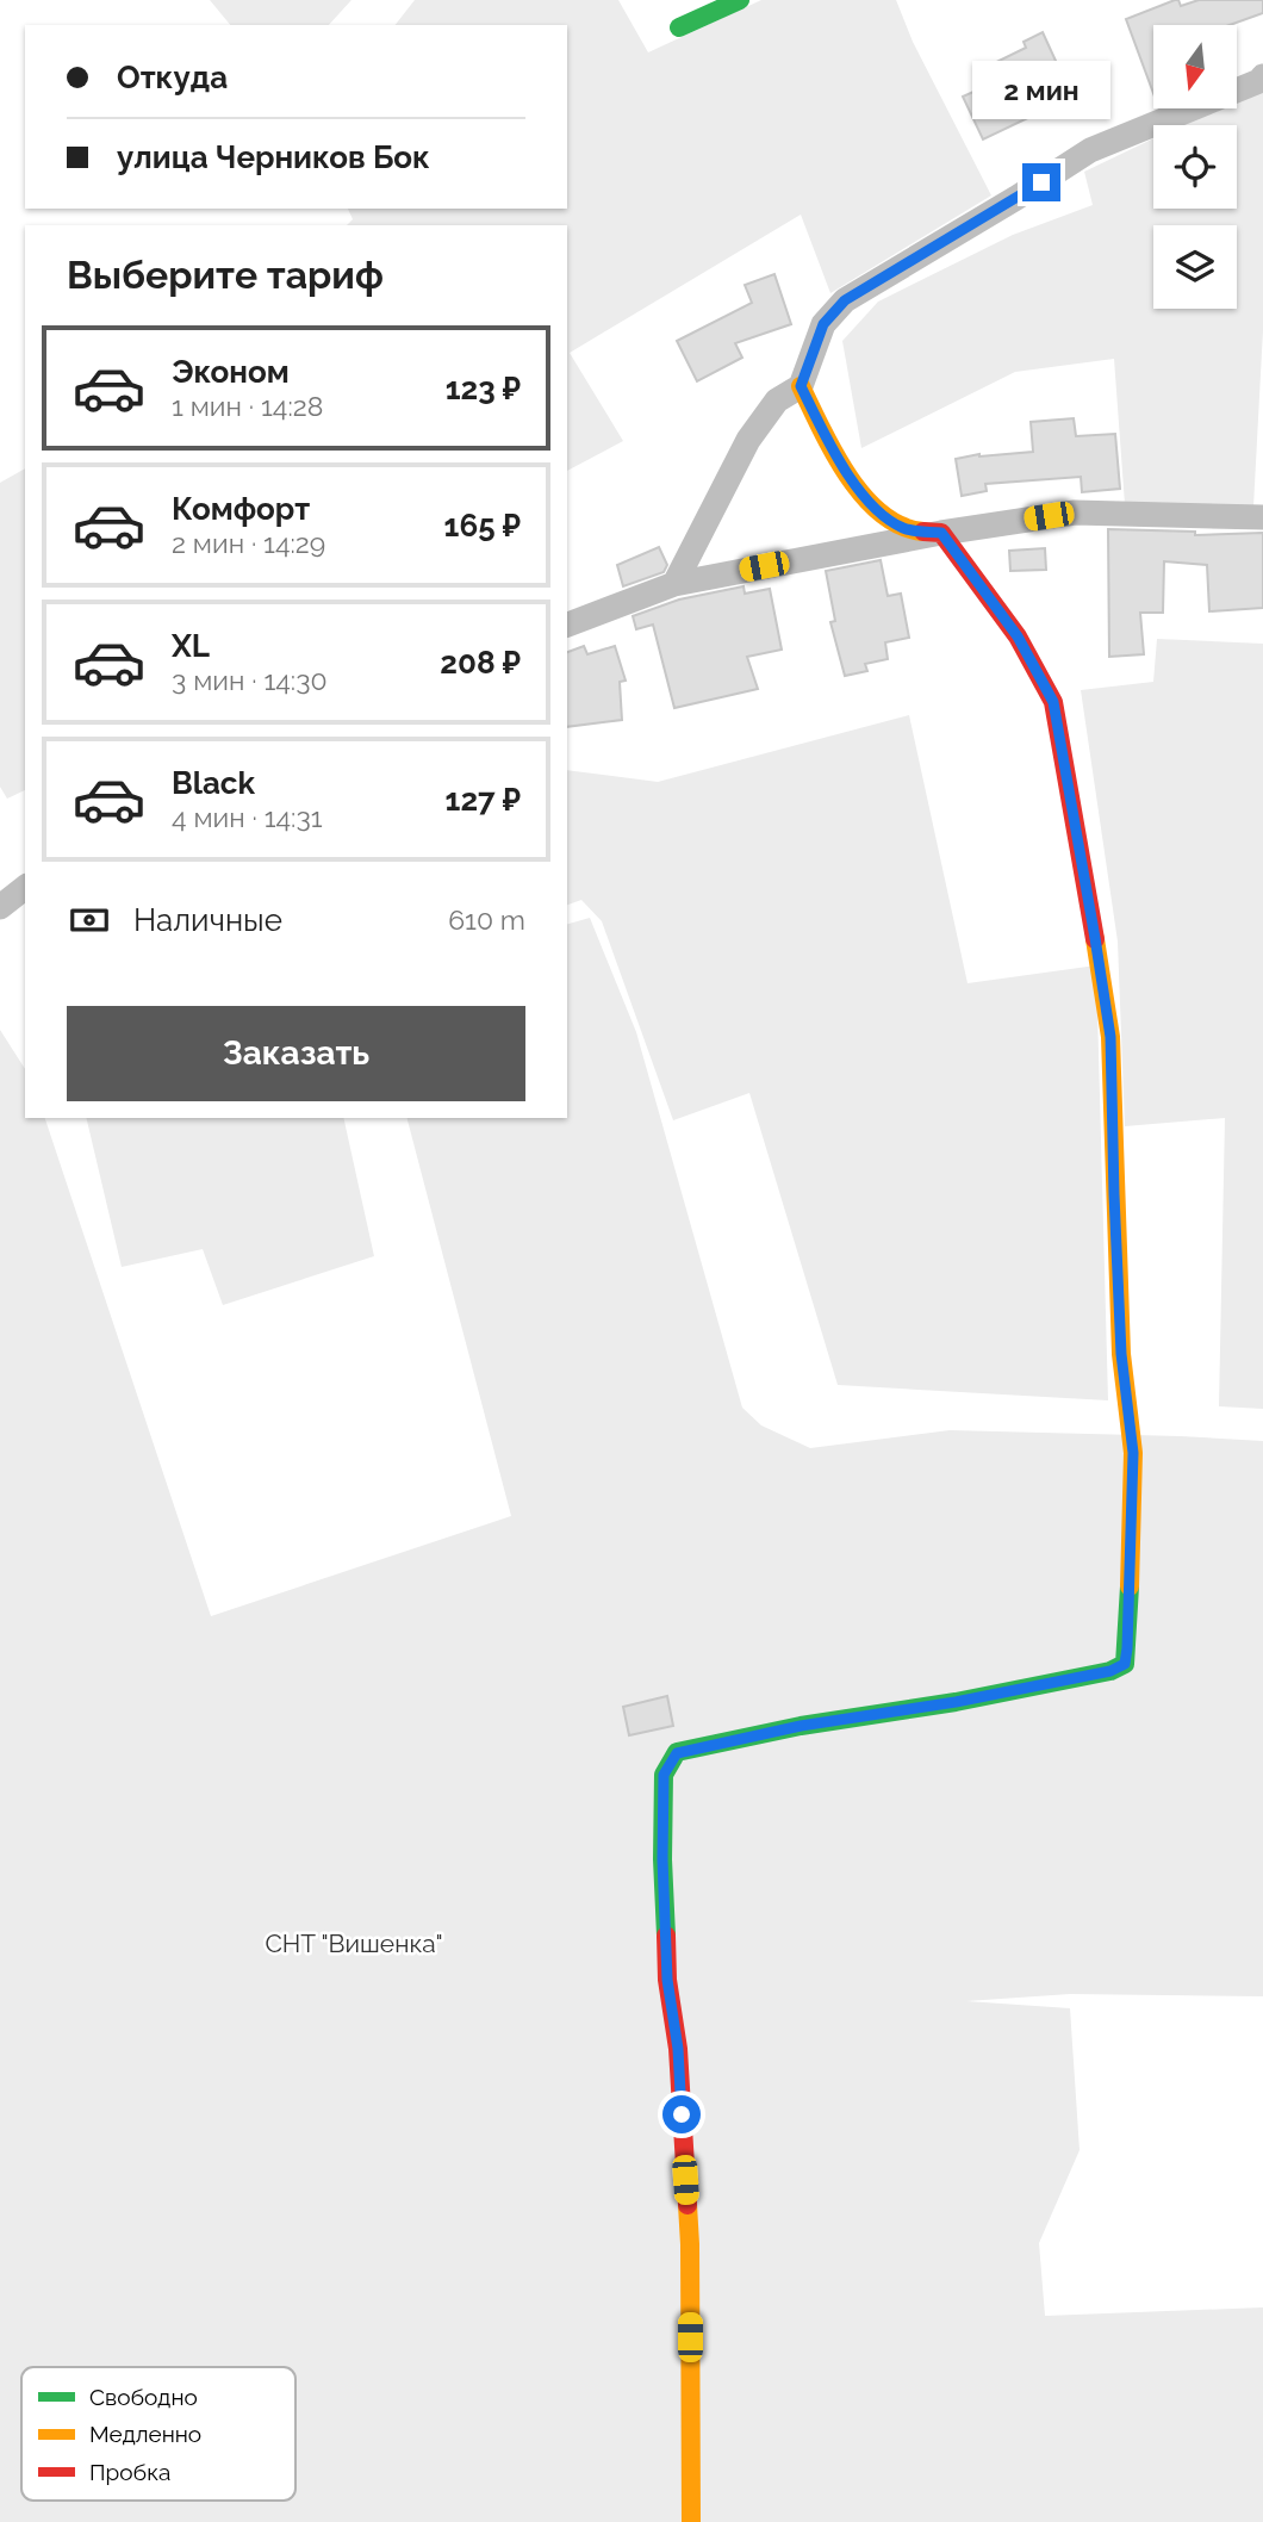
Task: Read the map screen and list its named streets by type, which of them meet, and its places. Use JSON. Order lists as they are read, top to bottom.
{
  "parks": ["СНТ \"Вишенка\""],
  "legend": ["Свободно", "Медленно", "Пробка"],
  "north": "bottom",
  "page": {
    "banner": ["Откуда", "улица Черников Бок"],
    "bubble": "2 мин",
    "heading": "Выберите тариф",
    "list": [
      {
        "name": "Эконом",
        "note": "1 мин · 14:28",
        "value": "123 ₽"
      },
      {
        "name": "Комфорт",
        "note": "2 мин · 14:29",
        "value": "165 ₽"
      },
      {
        "name": "XL",
        "note": "3 мин · 14:30",
        "value": "208 ₽"
      },
      {
        "name": "Black",
        "note": "4 мин · 14:31",
        "value": "127 ₽"
      }
    ],
    "pay": ["Наличные", "610 m"],
    "buttons": "Заказать"
  }
}
